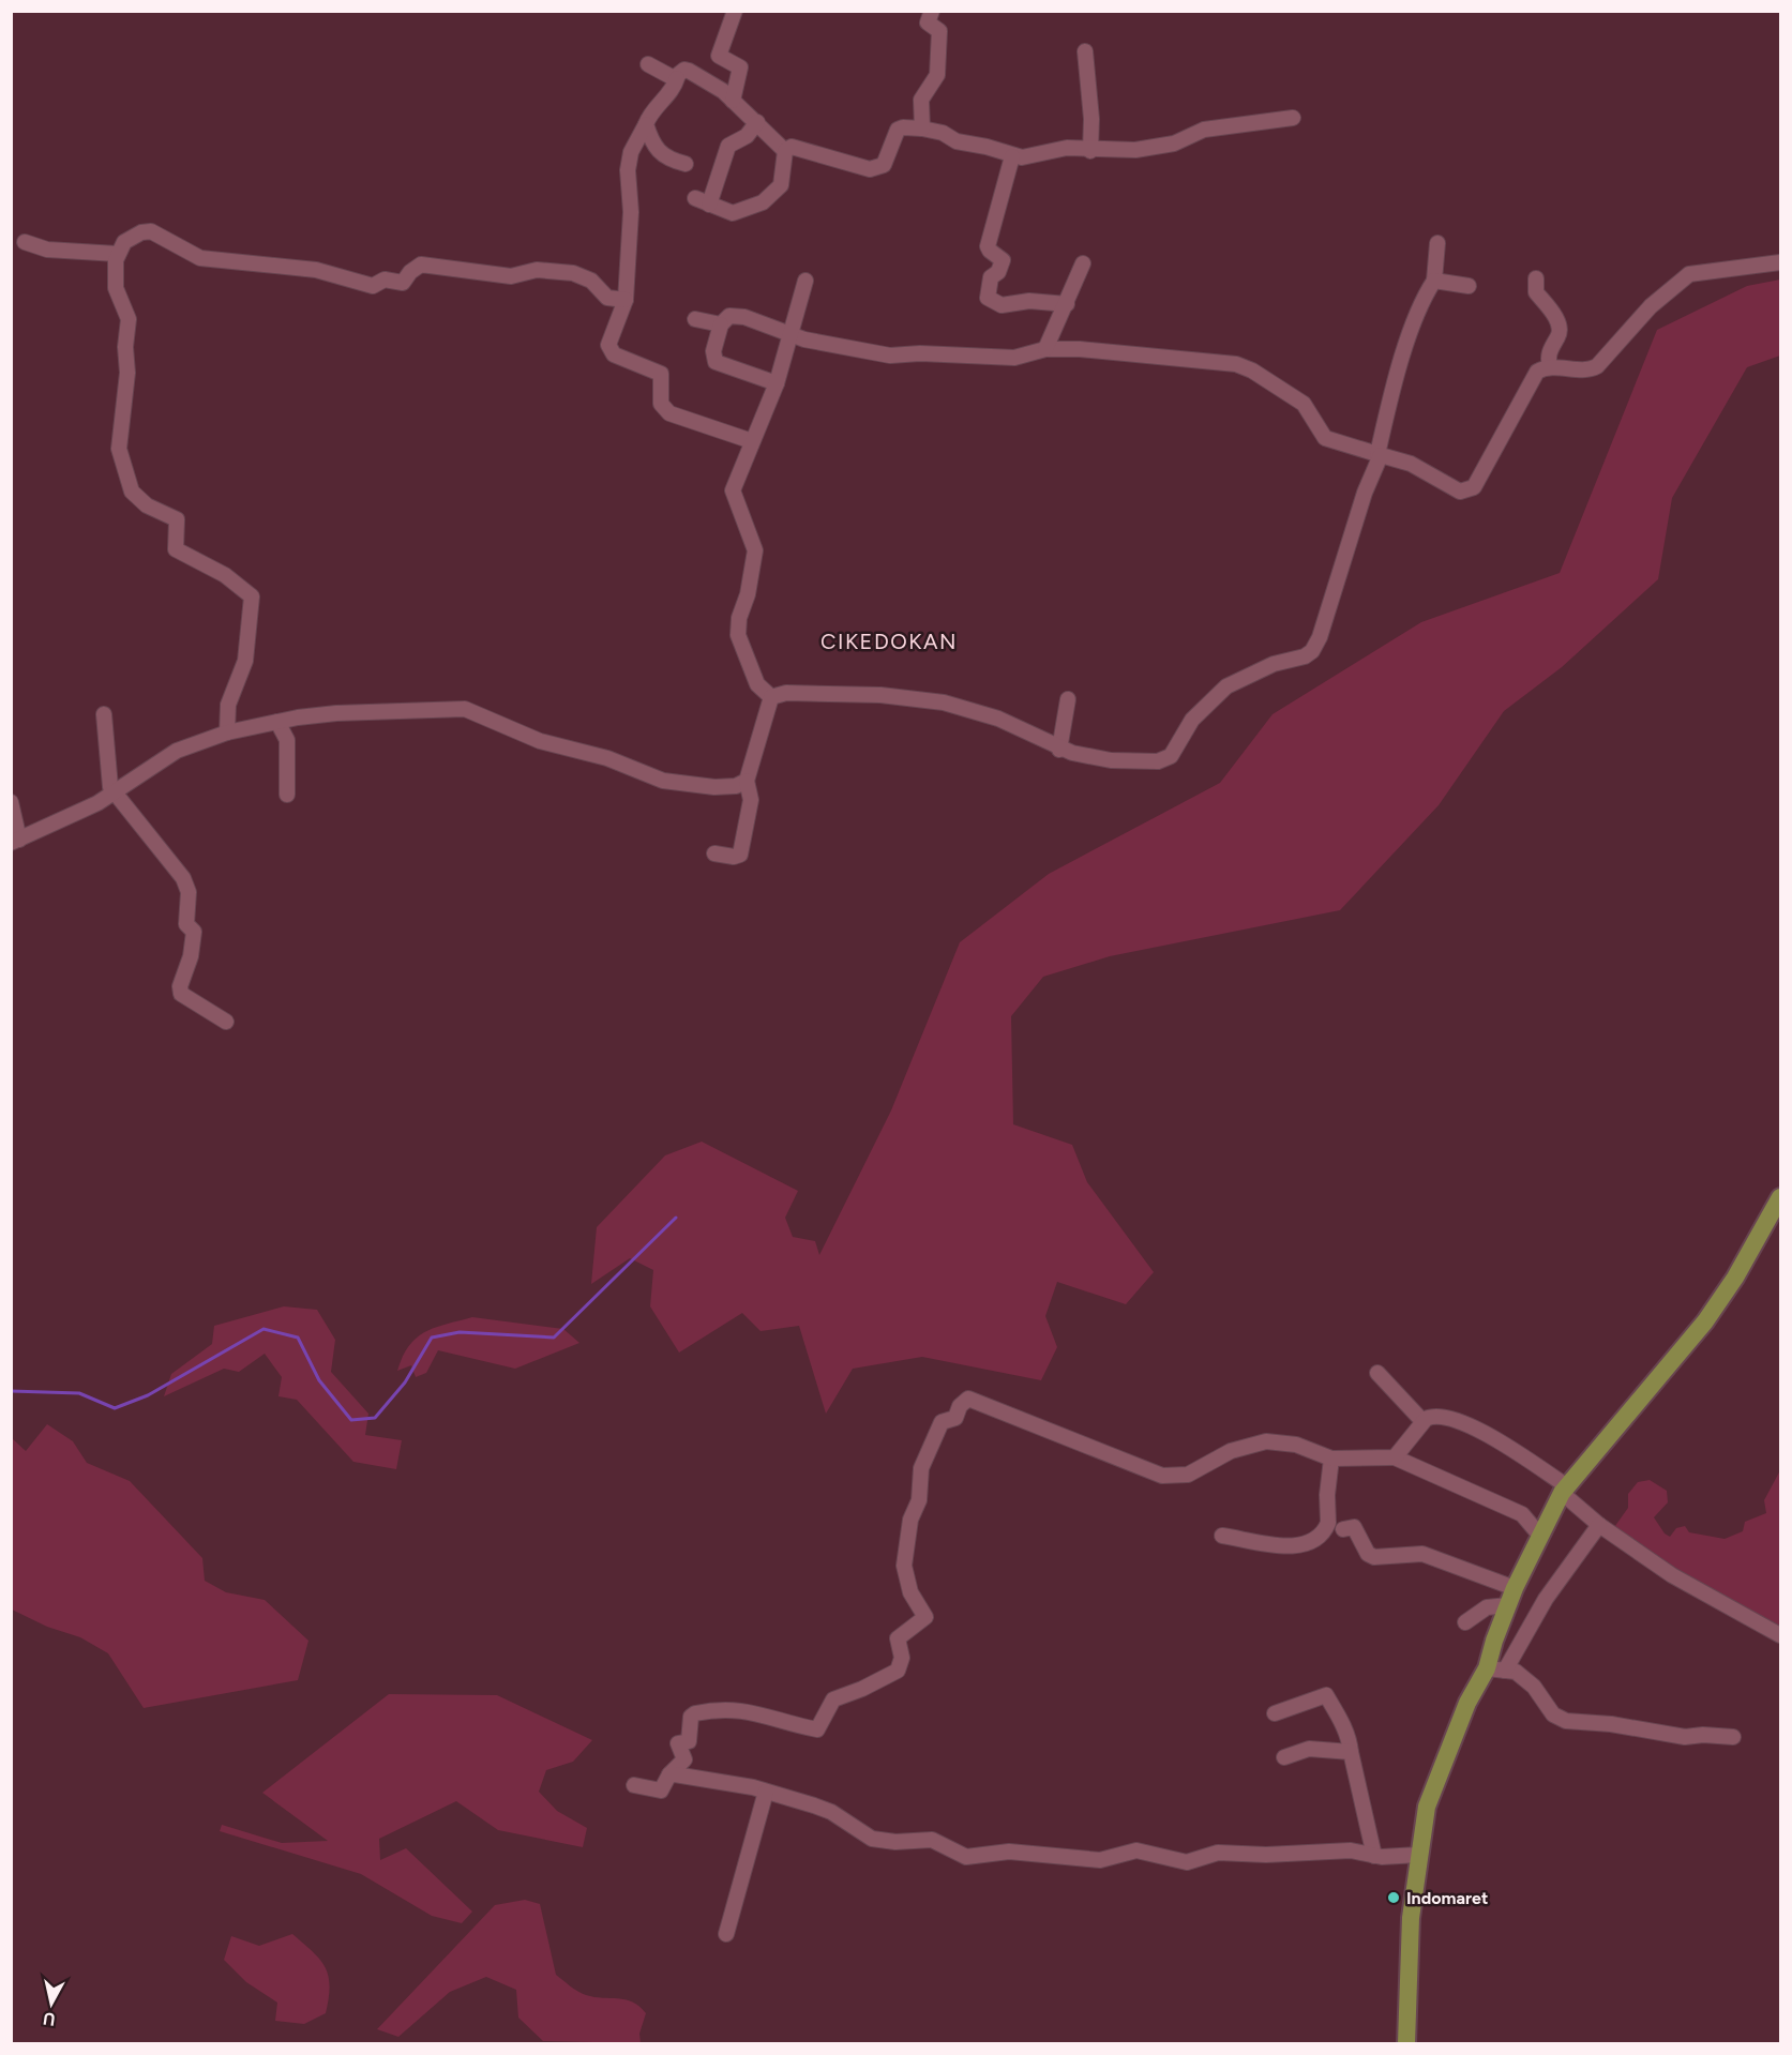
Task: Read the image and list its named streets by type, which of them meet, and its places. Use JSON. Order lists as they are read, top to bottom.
{
  "districts": ["CIKEDOKAN"],
  "places": ["Indomaret"],
  "north": "bottom"
}
